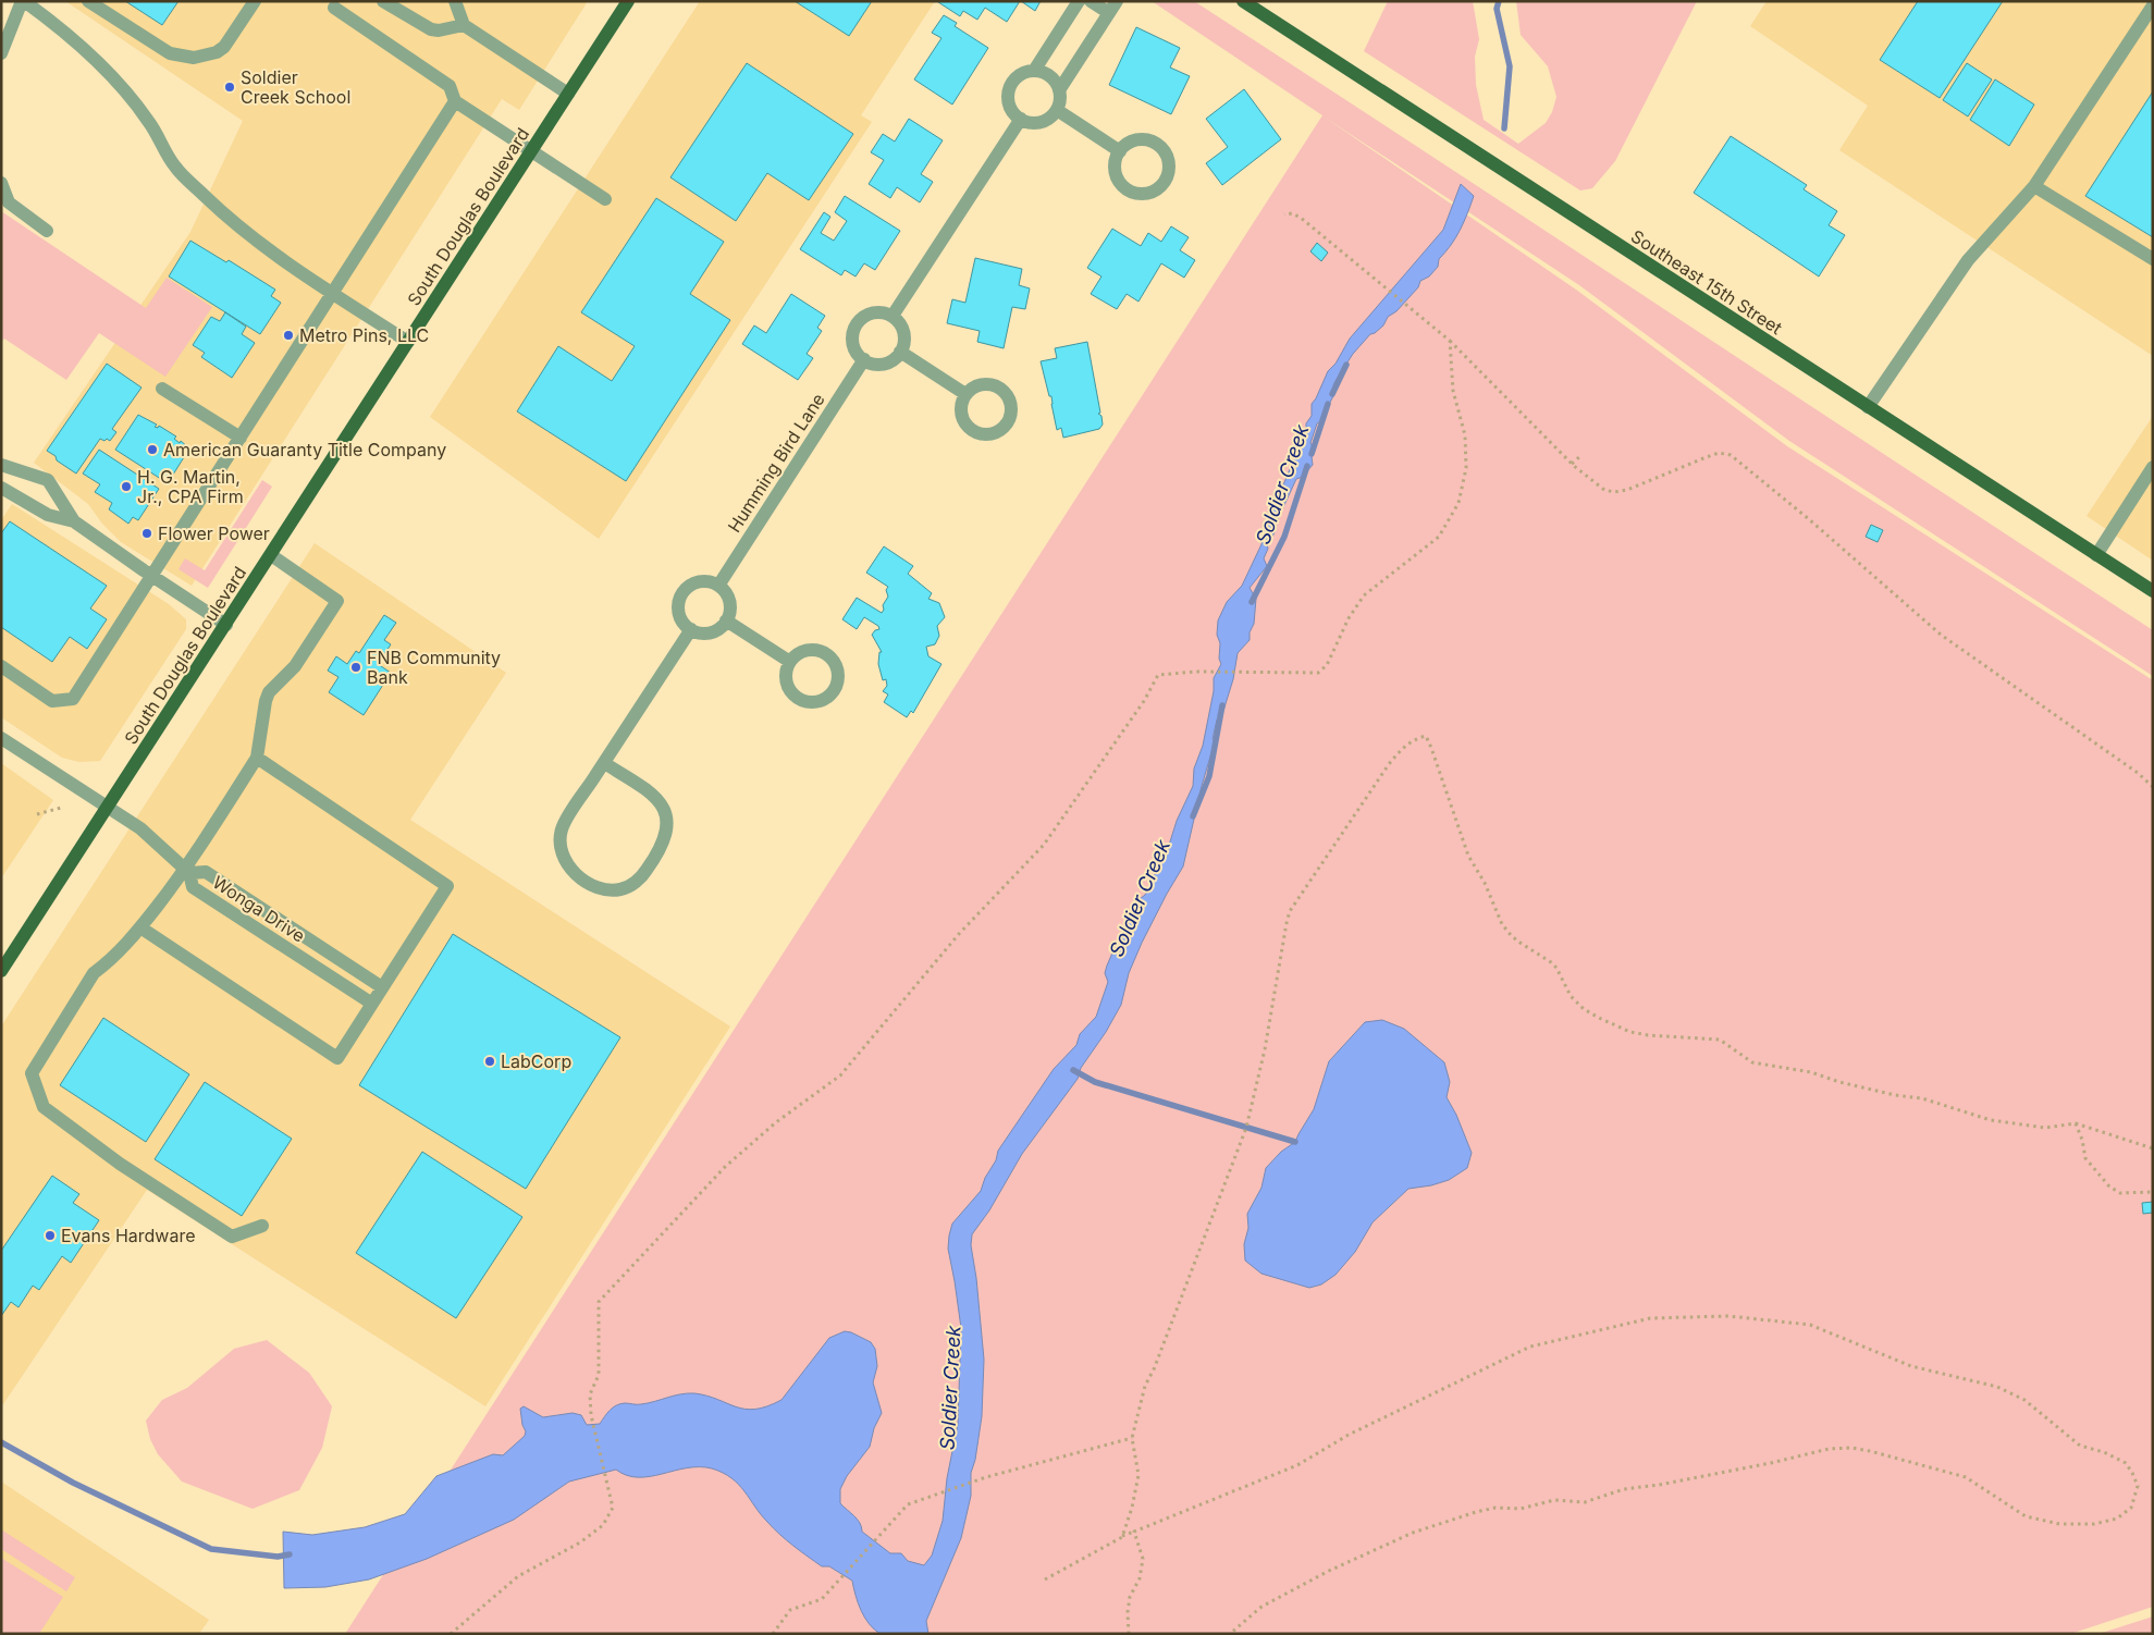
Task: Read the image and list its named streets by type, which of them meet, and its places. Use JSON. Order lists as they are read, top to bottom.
{
  "streets": {
    "main road": ["South Douglas Boulevard", "Southeast 15th Street"],
    "street": ["Humming Bird Lane", "Wonga Drive"]
  },
  "crossings": [
    ["South Douglas Boulevard", "Wonga Drive"]
  ],
  "water": ["Soldier Creek"],
  "places": [
    "Soldier Creek School",
    "Metro Pins, LLC",
    "American Guaranty Title Company",
    "H. G. Martin, Jr., CPA Firm",
    "Flower Power",
    "FNB Community Bank",
    "LabCorp",
    "Evans Hardware"
  ]
}
